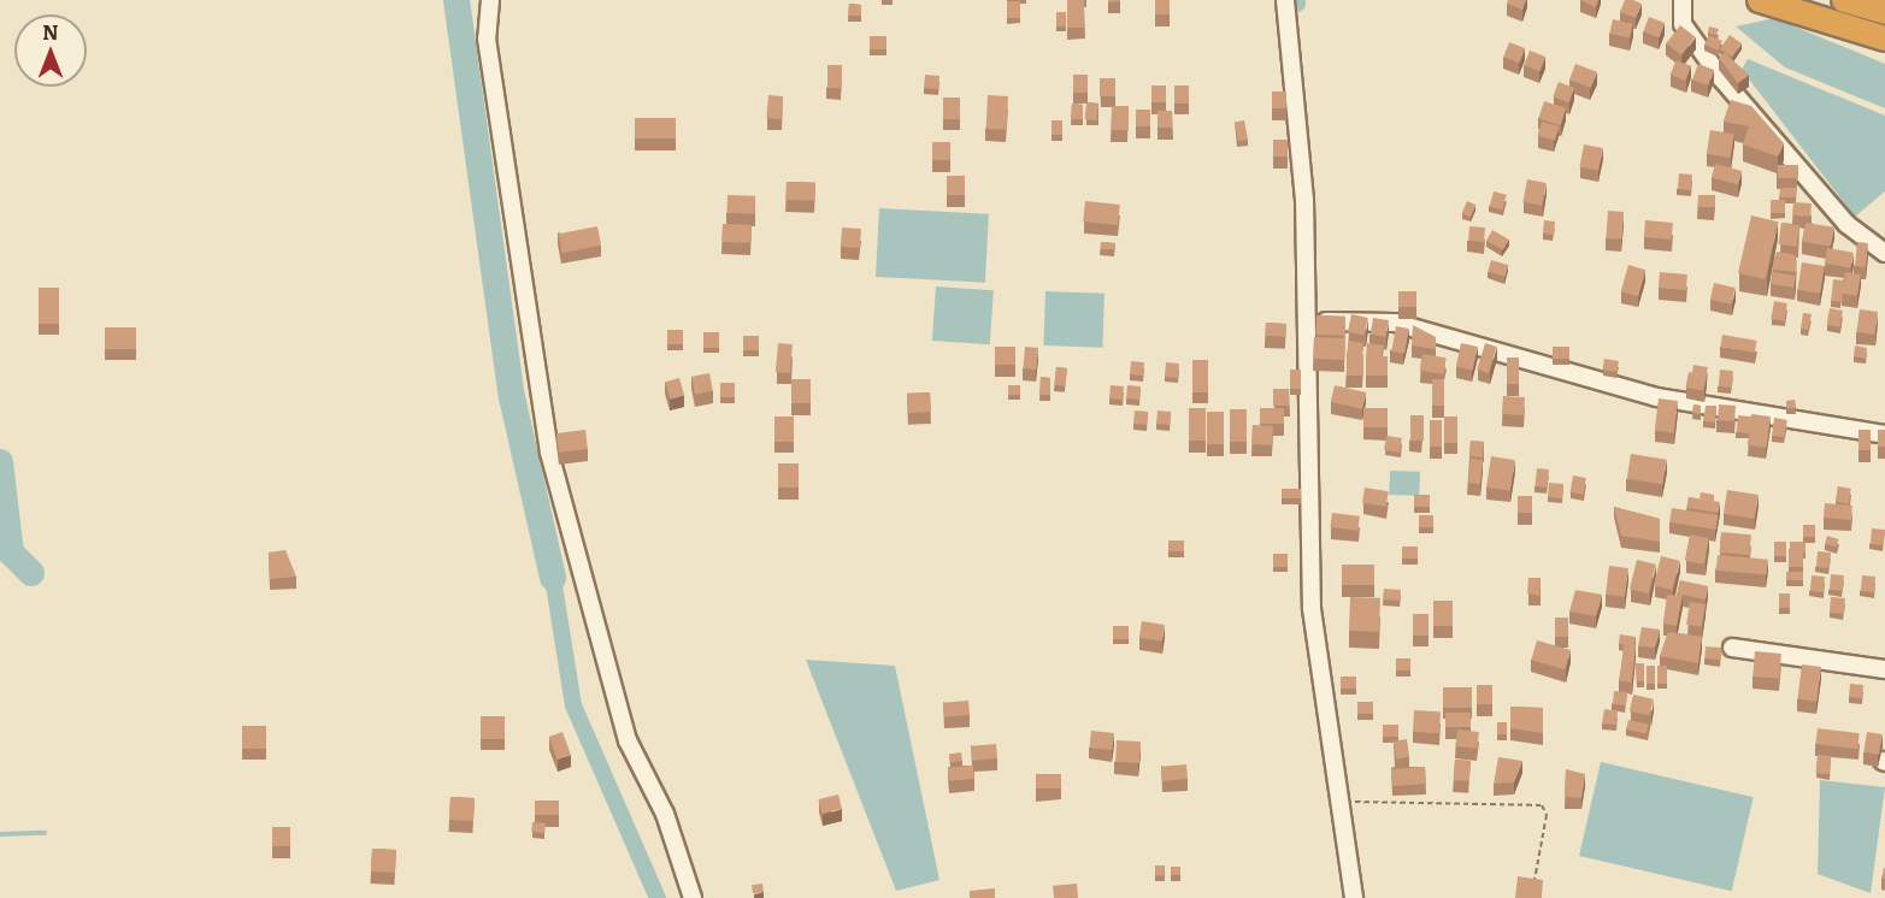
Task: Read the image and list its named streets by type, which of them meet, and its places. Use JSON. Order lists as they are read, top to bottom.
{
  "north": "top"
}
